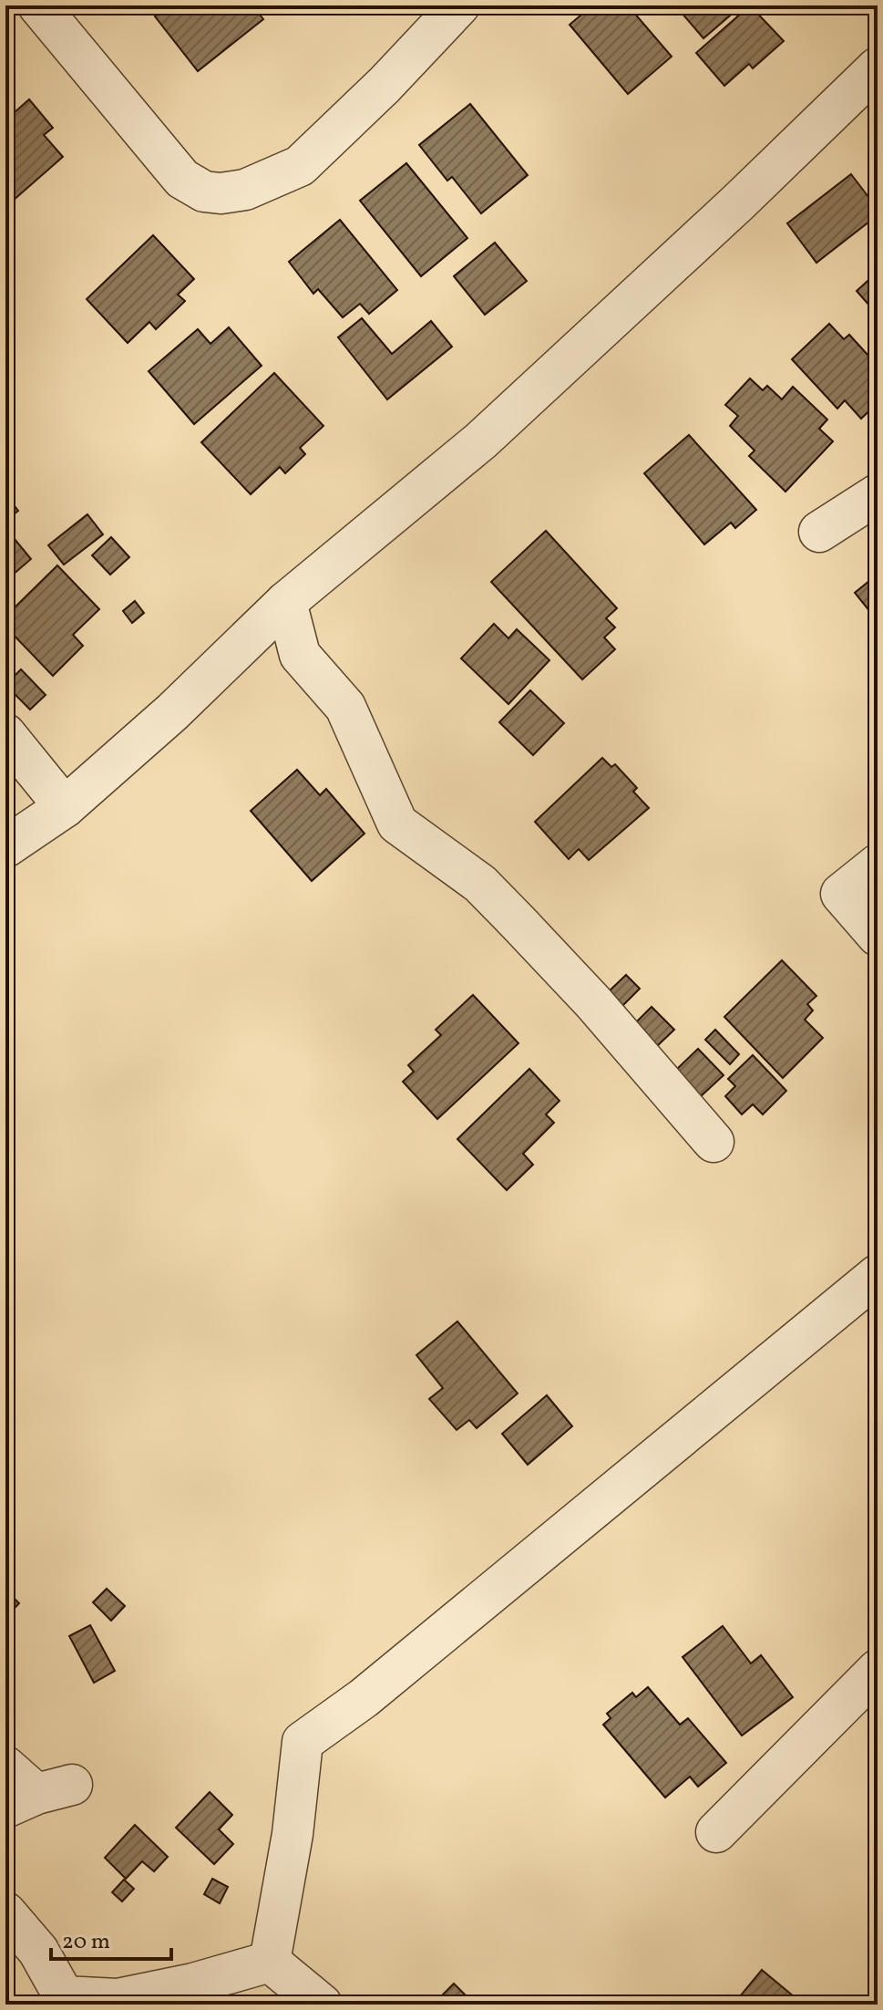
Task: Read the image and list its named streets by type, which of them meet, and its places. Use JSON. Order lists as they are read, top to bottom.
{
  "scale_bar": "20 m"
}
